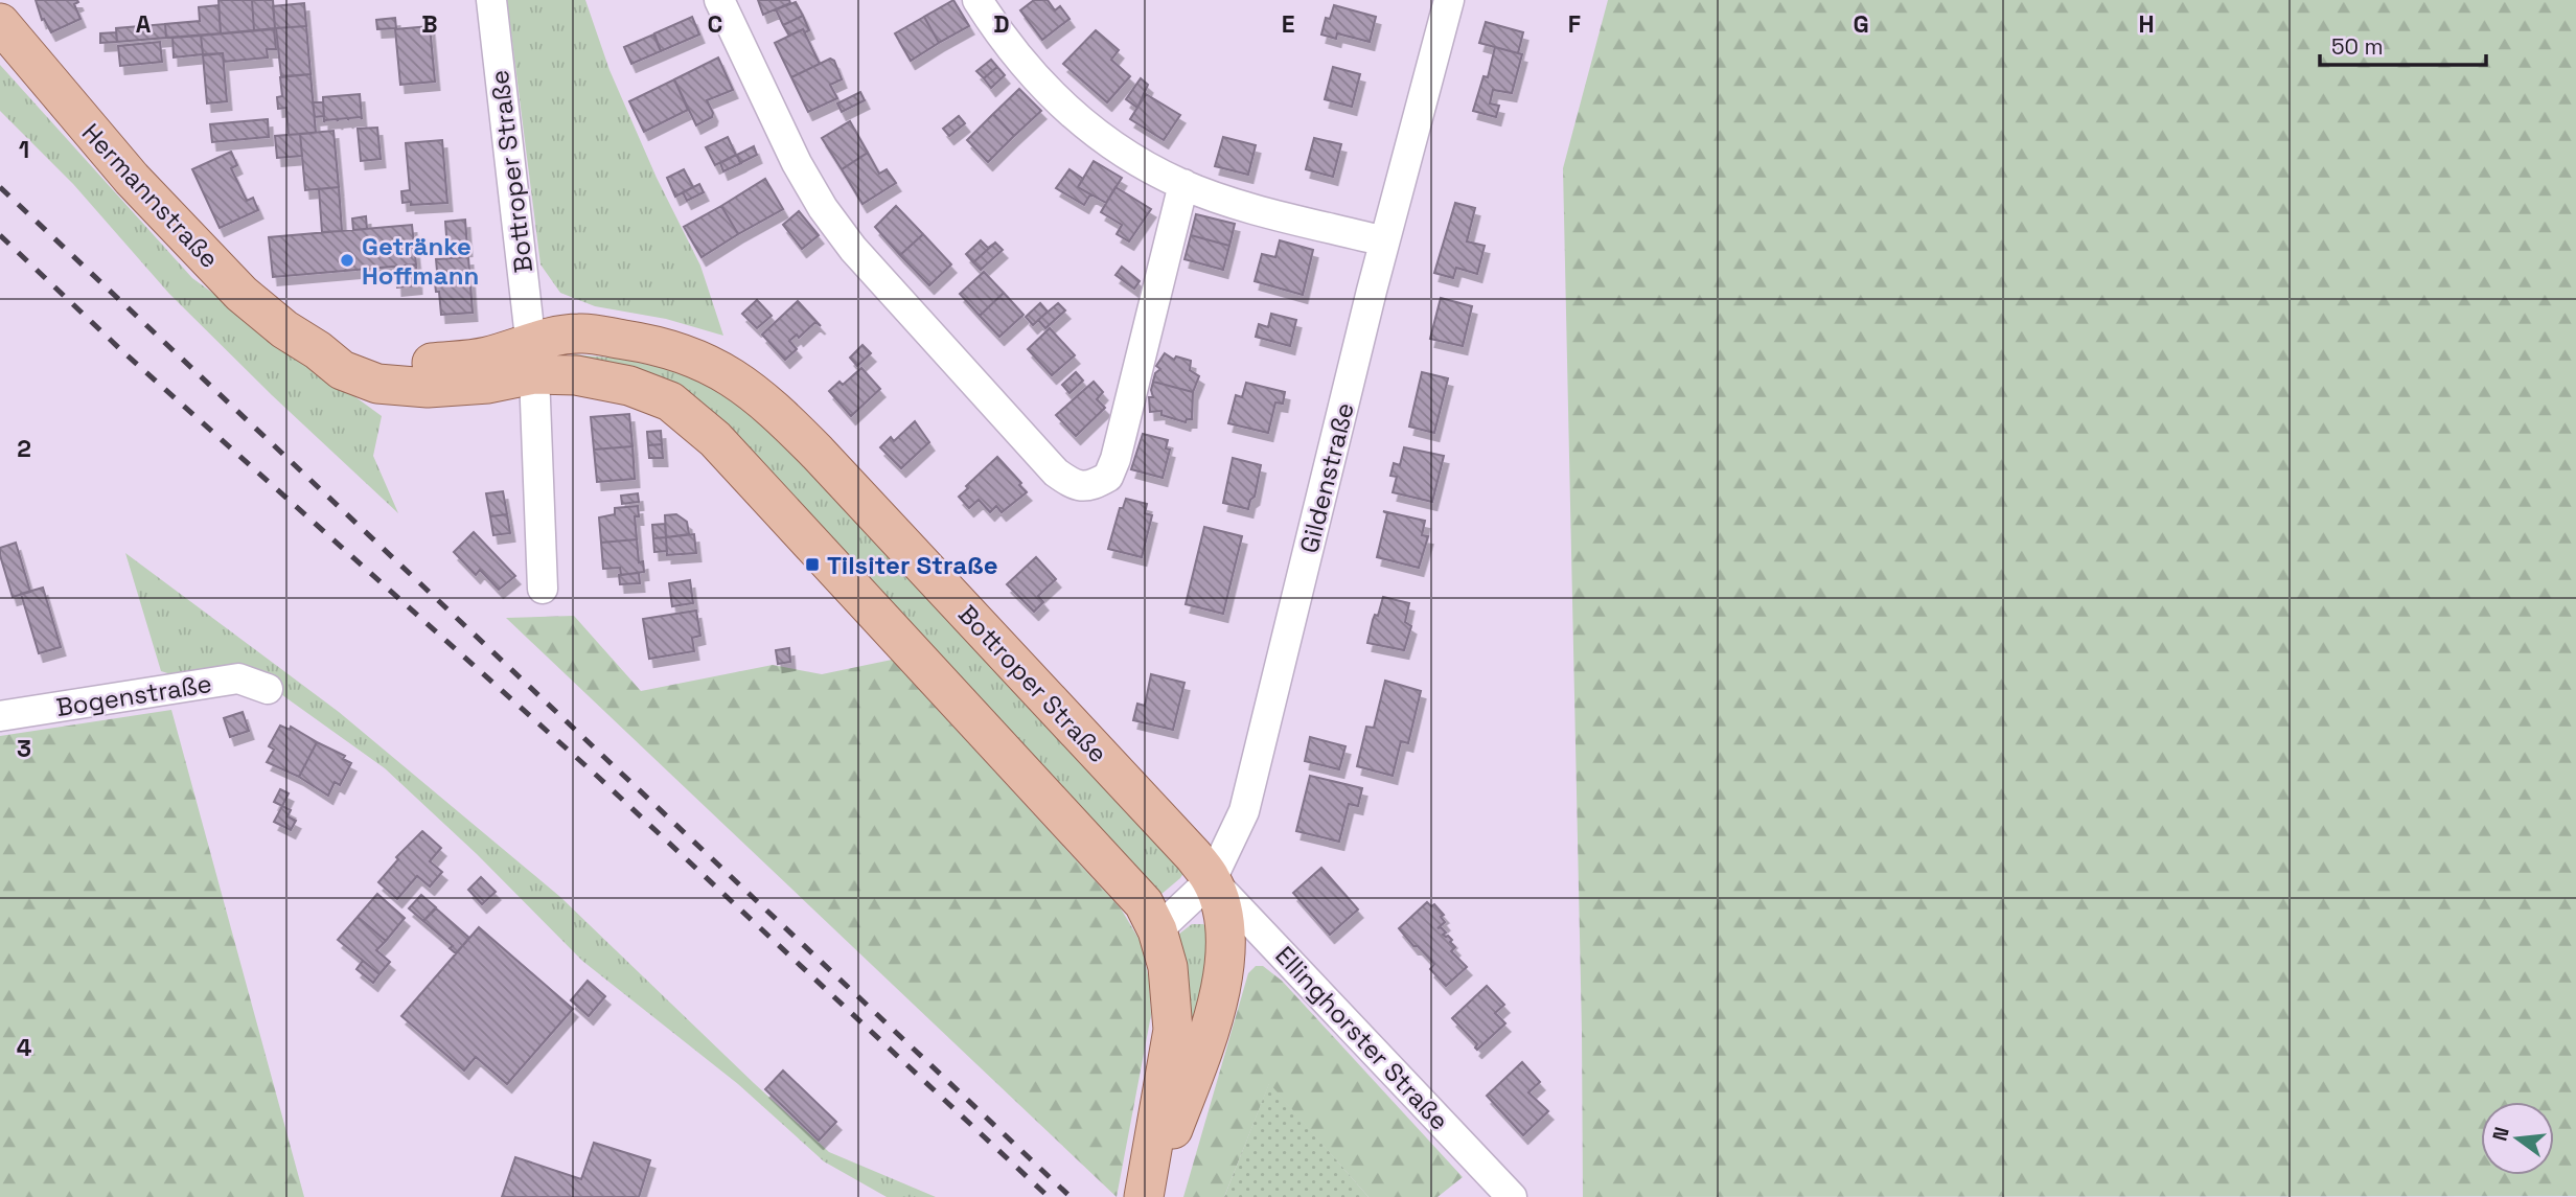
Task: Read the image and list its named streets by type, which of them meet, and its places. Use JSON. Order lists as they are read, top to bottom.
{
  "streets": {
    "main road": ["Bottroper Straße", "Hermannstraße"],
    "street": ["Gildenstraße", "Bogenstraße", "Ellinghorster Straße"]
  },
  "crossings": [
    ["Bottroper Straße", "Hermannstraße"],
    ["Bottroper Straße", "Gildenstraße"],
    ["Bottroper Straße", "Ellinghorster Straße"],
    ["Gildenstraße", "Ellinghorster Straße"]
  ],
  "places": {
    "other": ["Getränke Hoffmann"],
    "transit": ["Tilsiter Straße"]
  },
  "scale_bar": "50 m",
  "north": "left",
  "grid": {
    "columns": [
      "A",
      "B",
      "C",
      "D",
      "E",
      "F",
      "G",
      "H"
    ],
    "rows": [
      "1",
      "2",
      "3",
      "4"
    ]
  }
}
